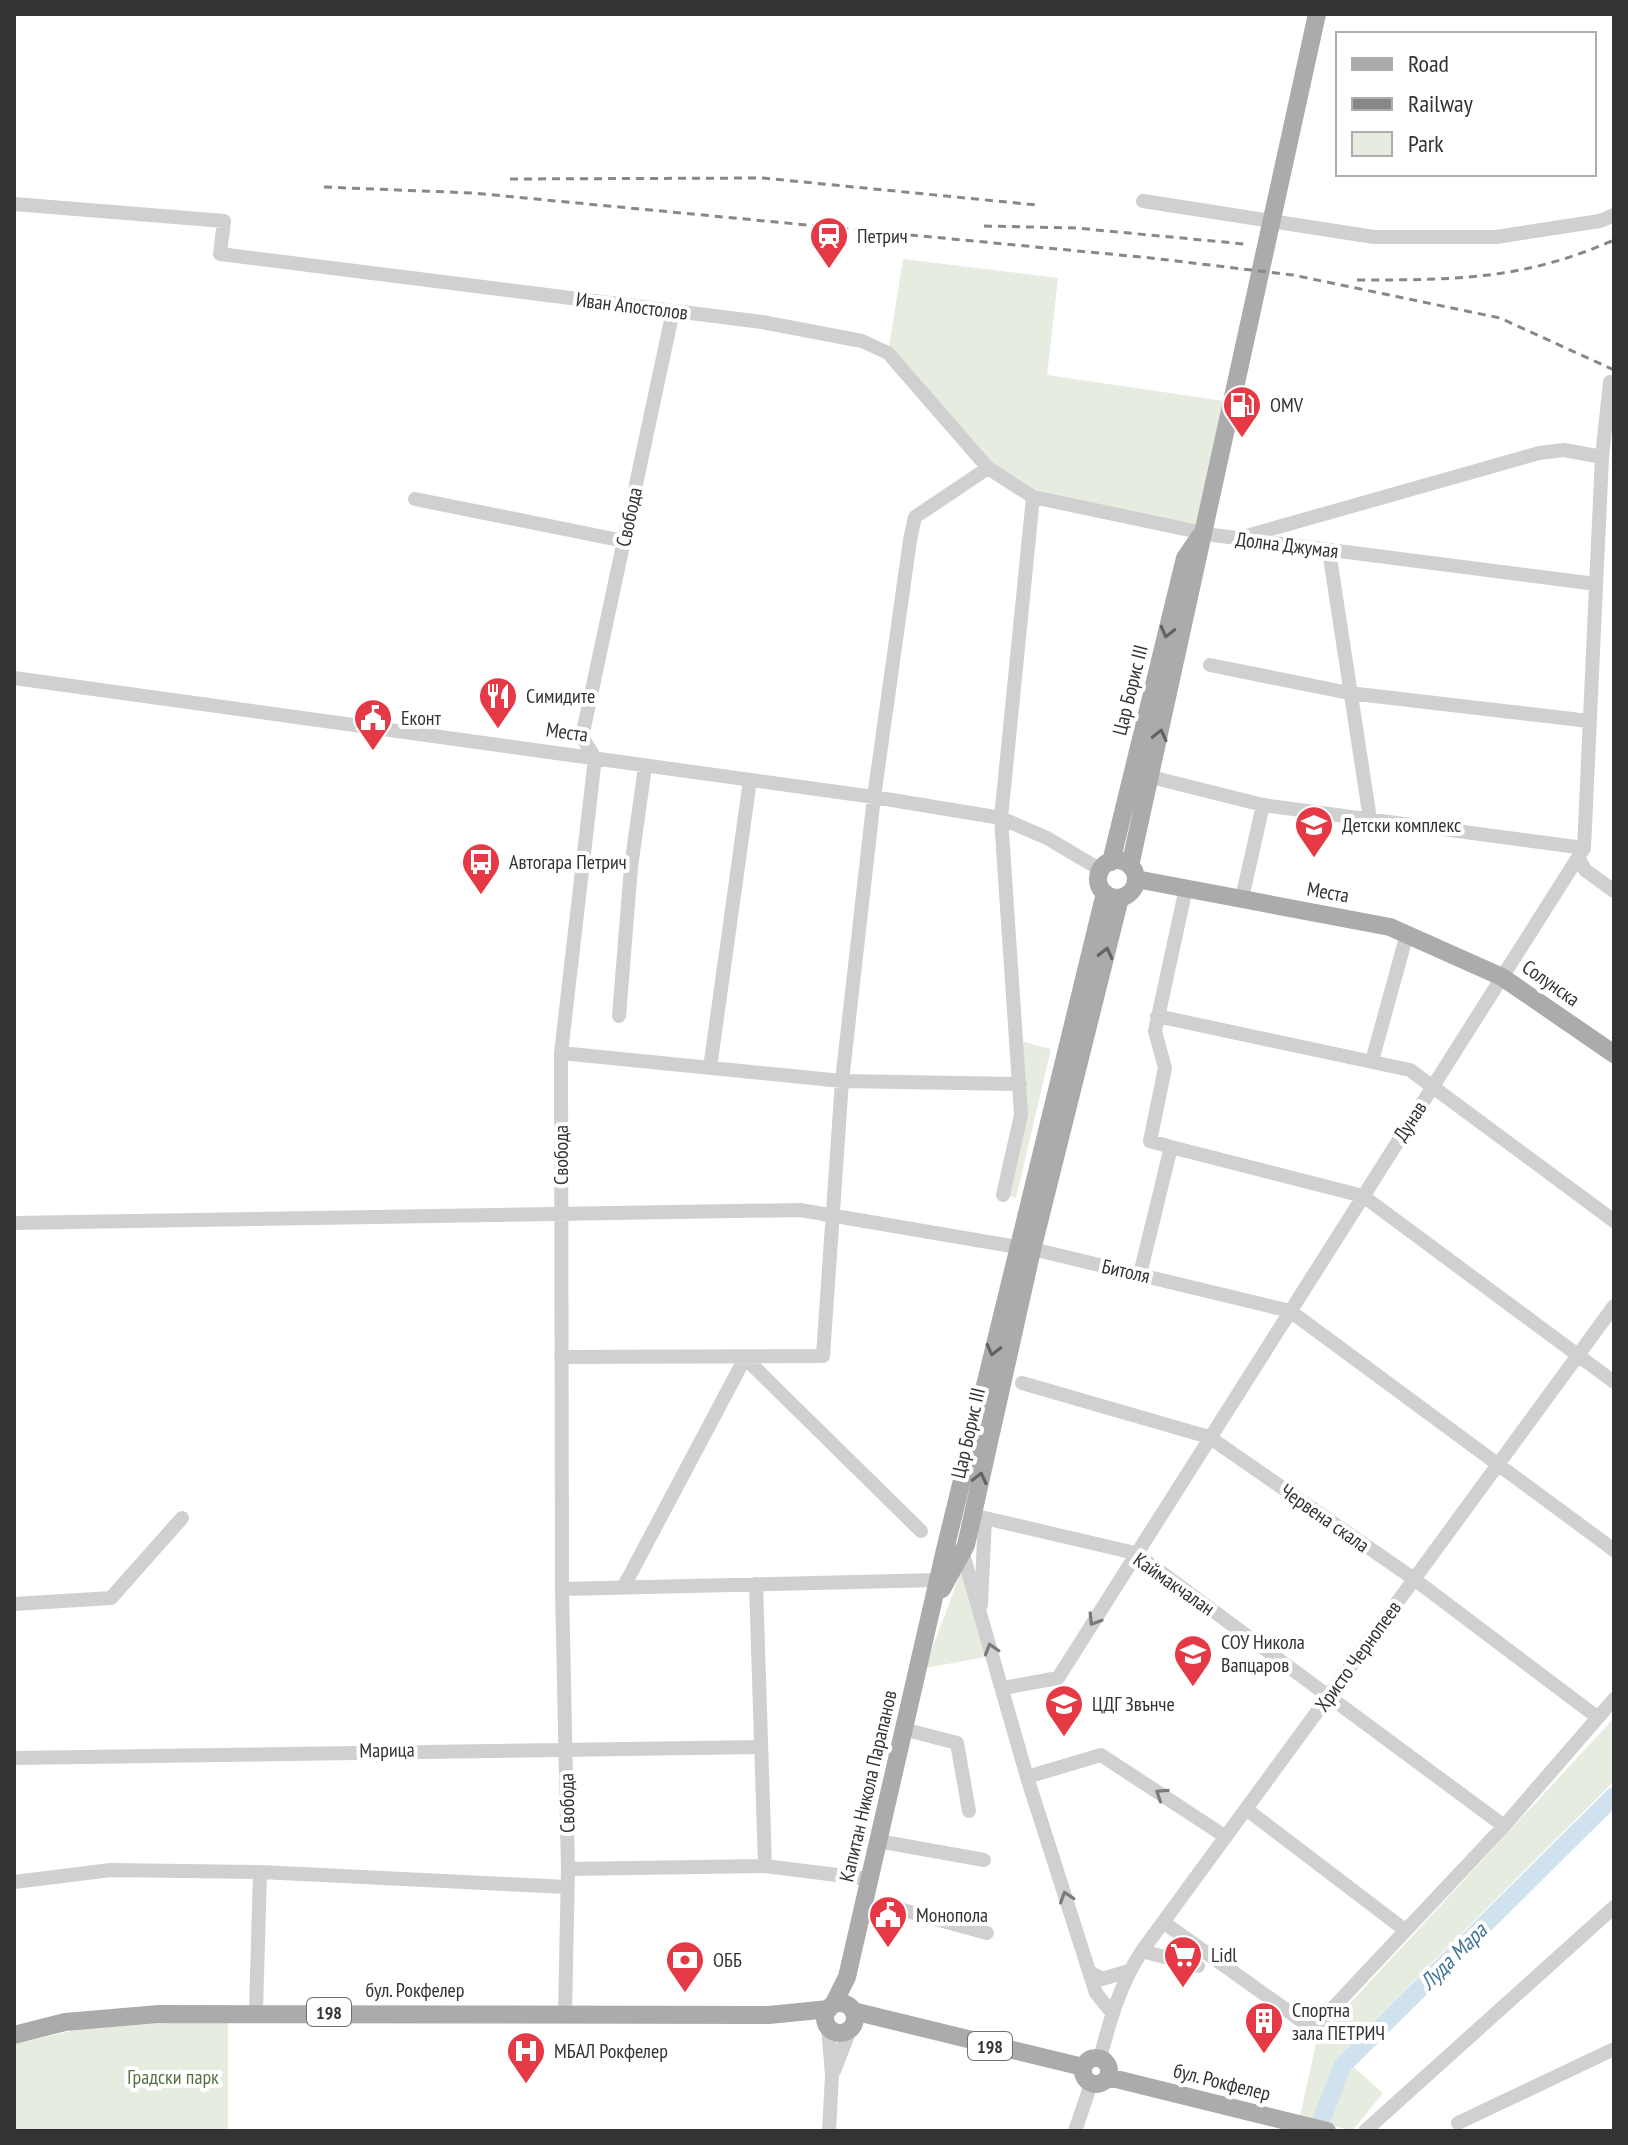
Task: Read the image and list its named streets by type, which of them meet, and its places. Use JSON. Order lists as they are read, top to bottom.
{
  "streets": {
    "main road": [
      "Цар Борис III",
      "Места",
      "Солунска",
      "Капитан Никола Парапанов",
      "бул. Рокфелер",
      "198"
    ],
    "street": [
      "Иван Апостолов",
      "Свобода",
      "Долна Джумая",
      "Дунав",
      "Битоля",
      "Червена скала",
      "Каймакчалан",
      "Христо Чернопеев",
      "Марица"
    ]
  },
  "crossings": [
    ["Иван Апостолов", "Свобода"],
    ["Иван Апостолов", "Долна Джумая"],
    ["Свобода", "Места"],
    ["Свобода", "Битоля"],
    ["Свобода", "Марица"],
    ["Свобода", "бул. Рокфелер"],
    ["Долна Джумая", "Цар Борис III"],
    ["Цар Борис III", "Места"],
    ["Цар Борис III", "Дунав"],
    ["Цар Борис III", "Битоля"],
    ["Цар Борис III", "Каймакчалан"],
    ["Цар Борис III", "Христо Чернопеев"],
    ["Цар Борис III", "Капитан Никола Парапанов"],
    ["Места", "Солунска"],
    ["Места", "Дунав"],
    ["Солунска", "Дунав"],
    ["Дунав", "Битоля"],
    ["Дунав", "Червена скала"],
    ["Дунав", "Каймакчалан"],
    ["Битоля", "Христо Чернопеев"],
    ["Червена скала", "Христо Чернопеев"],
    ["Каймакчалан", "Христо Чернопеев"],
    ["Капитан Никола Парапанов", "бул. Рокфелер"]
  ],
  "water": ["Луда Мара"],
  "parks": ["Градски парк"],
  "places": {
    "station": ["Петрич"],
    "fuel station": ["OMV"],
    "restaurant": ["Симидите"],
    "public building": ["Еконт", "Монопола"],
    "school or university": ["Детски комплекс", "СОУ Никола Вапцаров", "ЦДГ Звънче"],
    "bus stop": ["Автогара Петрич"],
    "supermarket": ["Lidl"],
    "bank": ["ОББ"],
    "building": ["Спортна зала ПЕТРИЧ"],
    "hospital": ["МБАЛ Рокфелер"]
  },
  "legend": ["Road", "Railway", "Park"]
}
